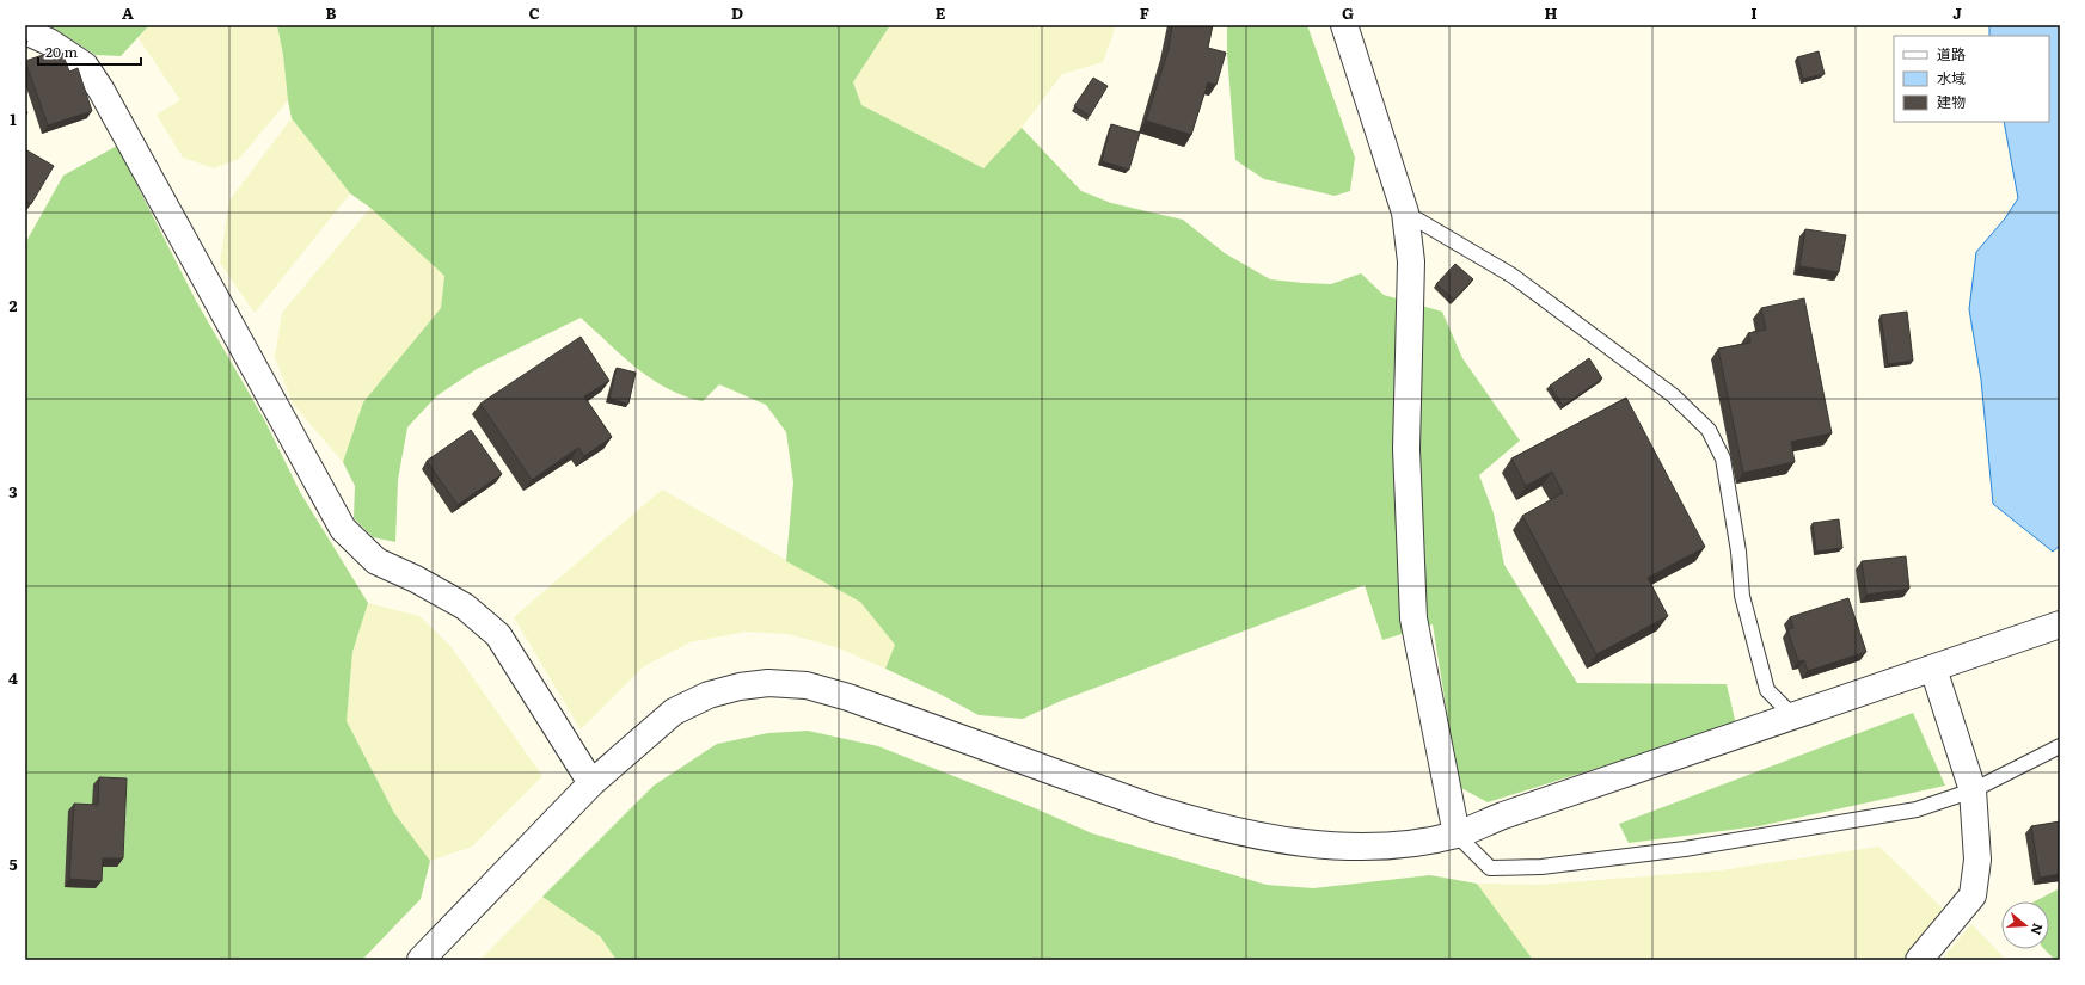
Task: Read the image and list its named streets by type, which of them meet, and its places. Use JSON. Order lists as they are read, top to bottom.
{
  "legend": ["道路", "水域", "建物"],
  "scale_bar": "20 m",
  "north": "right",
  "grid": {
    "columns": [
      "A",
      "B",
      "C",
      "D",
      "E",
      "F",
      "G",
      "H",
      "I",
      "J"
    ],
    "rows": [
      "1",
      "2",
      "3",
      "4",
      "5"
    ]
  }
}
